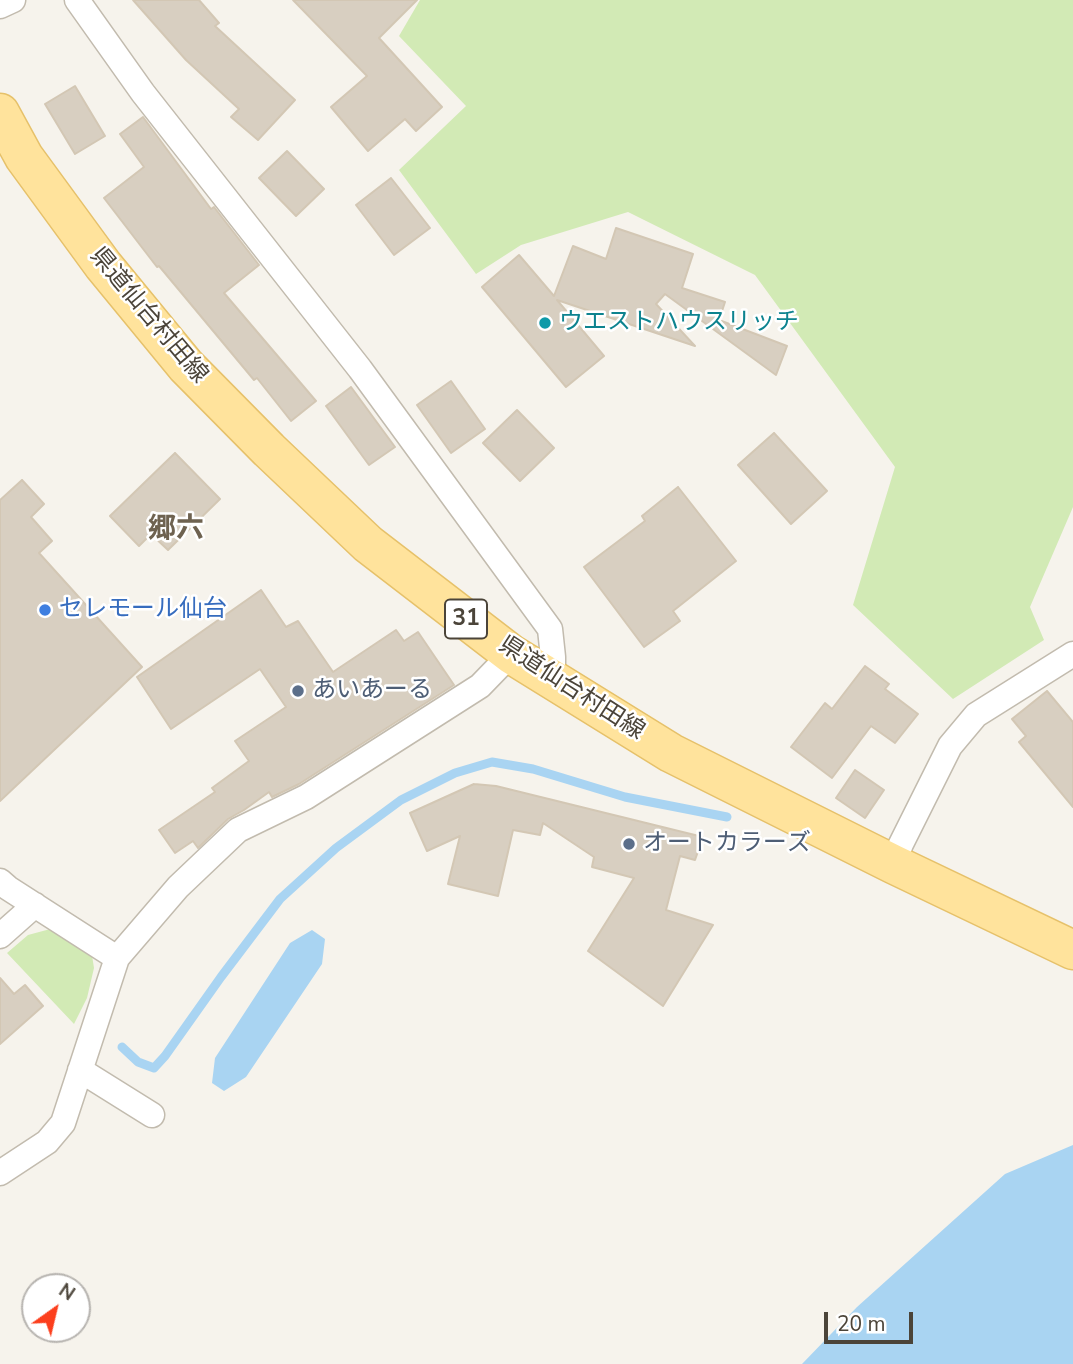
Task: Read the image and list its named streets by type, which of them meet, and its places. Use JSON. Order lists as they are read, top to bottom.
{
  "streets": {
    "main road": ["県道仙台村田線", "31"]
  },
  "districts": ["郷六"],
  "places": [
    "ウエストハウスリッチ",
    "セレモール仙台",
    "あいあーる",
    "オートカラーズ"
  ],
  "scale_bar": "20 m",
  "north": "top right"
}
